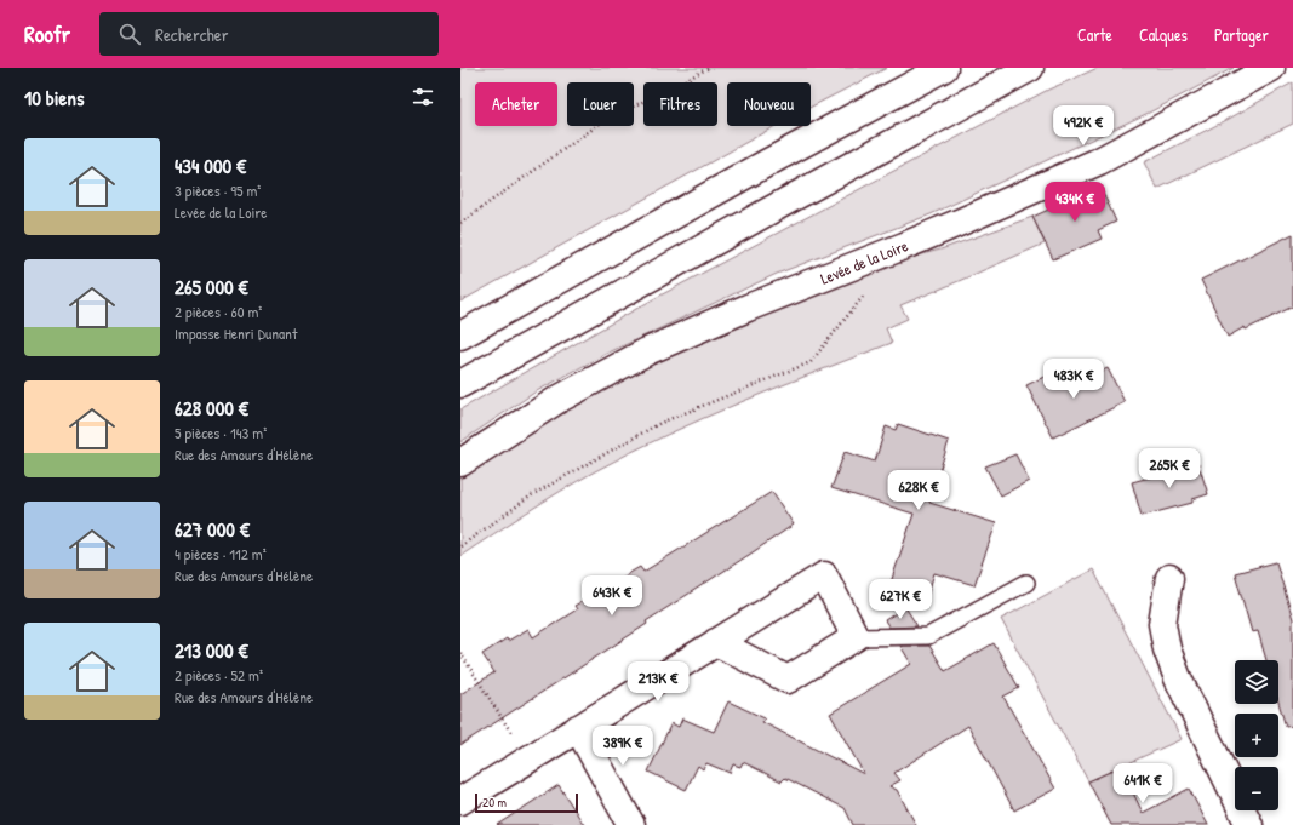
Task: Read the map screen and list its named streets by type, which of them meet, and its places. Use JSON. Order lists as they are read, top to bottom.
{
  "streets": {
    "main road": ["Levée de la Loire"]
  },
  "scale_bar": "20 m",
  "page": {
    "header": "Roofr",
    "search": "Rechercher",
    "nav": ["Carte", "Calques", "Partager"],
    "heading": "10 biens",
    "chip": [
      "Acheter",
      "Louer",
      "Filtres",
      "Nouveau"
    ],
    "price": [
      "492K €",
      "434K €",
      "483K €",
      "265K €",
      "628K €",
      "643K €",
      "627K €",
      "213K €",
      "389K €",
      "641K €"
    ],
    "list": [
      {
        "name": "434 000 €",
        "note": "3 pièces · 95 m² · Levée de la Loire"
      },
      {
        "name": "265 000 €",
        "note": "2 pièces · 60 m² · Impasse Henri Dunant"
      },
      {
        "name": "628 000 €",
        "note": "5 pièces · 143 m² · Rue des Amours d'Hélène"
      },
      {
        "name": "627 000 €",
        "note": "4 pièces · 112 m² · Rue des Amours d'Hélène"
      },
      {
        "name": "213 000 €",
        "note": "2 pièces · 52 m² · Rue des Amours d'Hélène"
      }
    ],
    "map_buttons": ["+", "−"],
    "scale": "20 m"
  }
}
